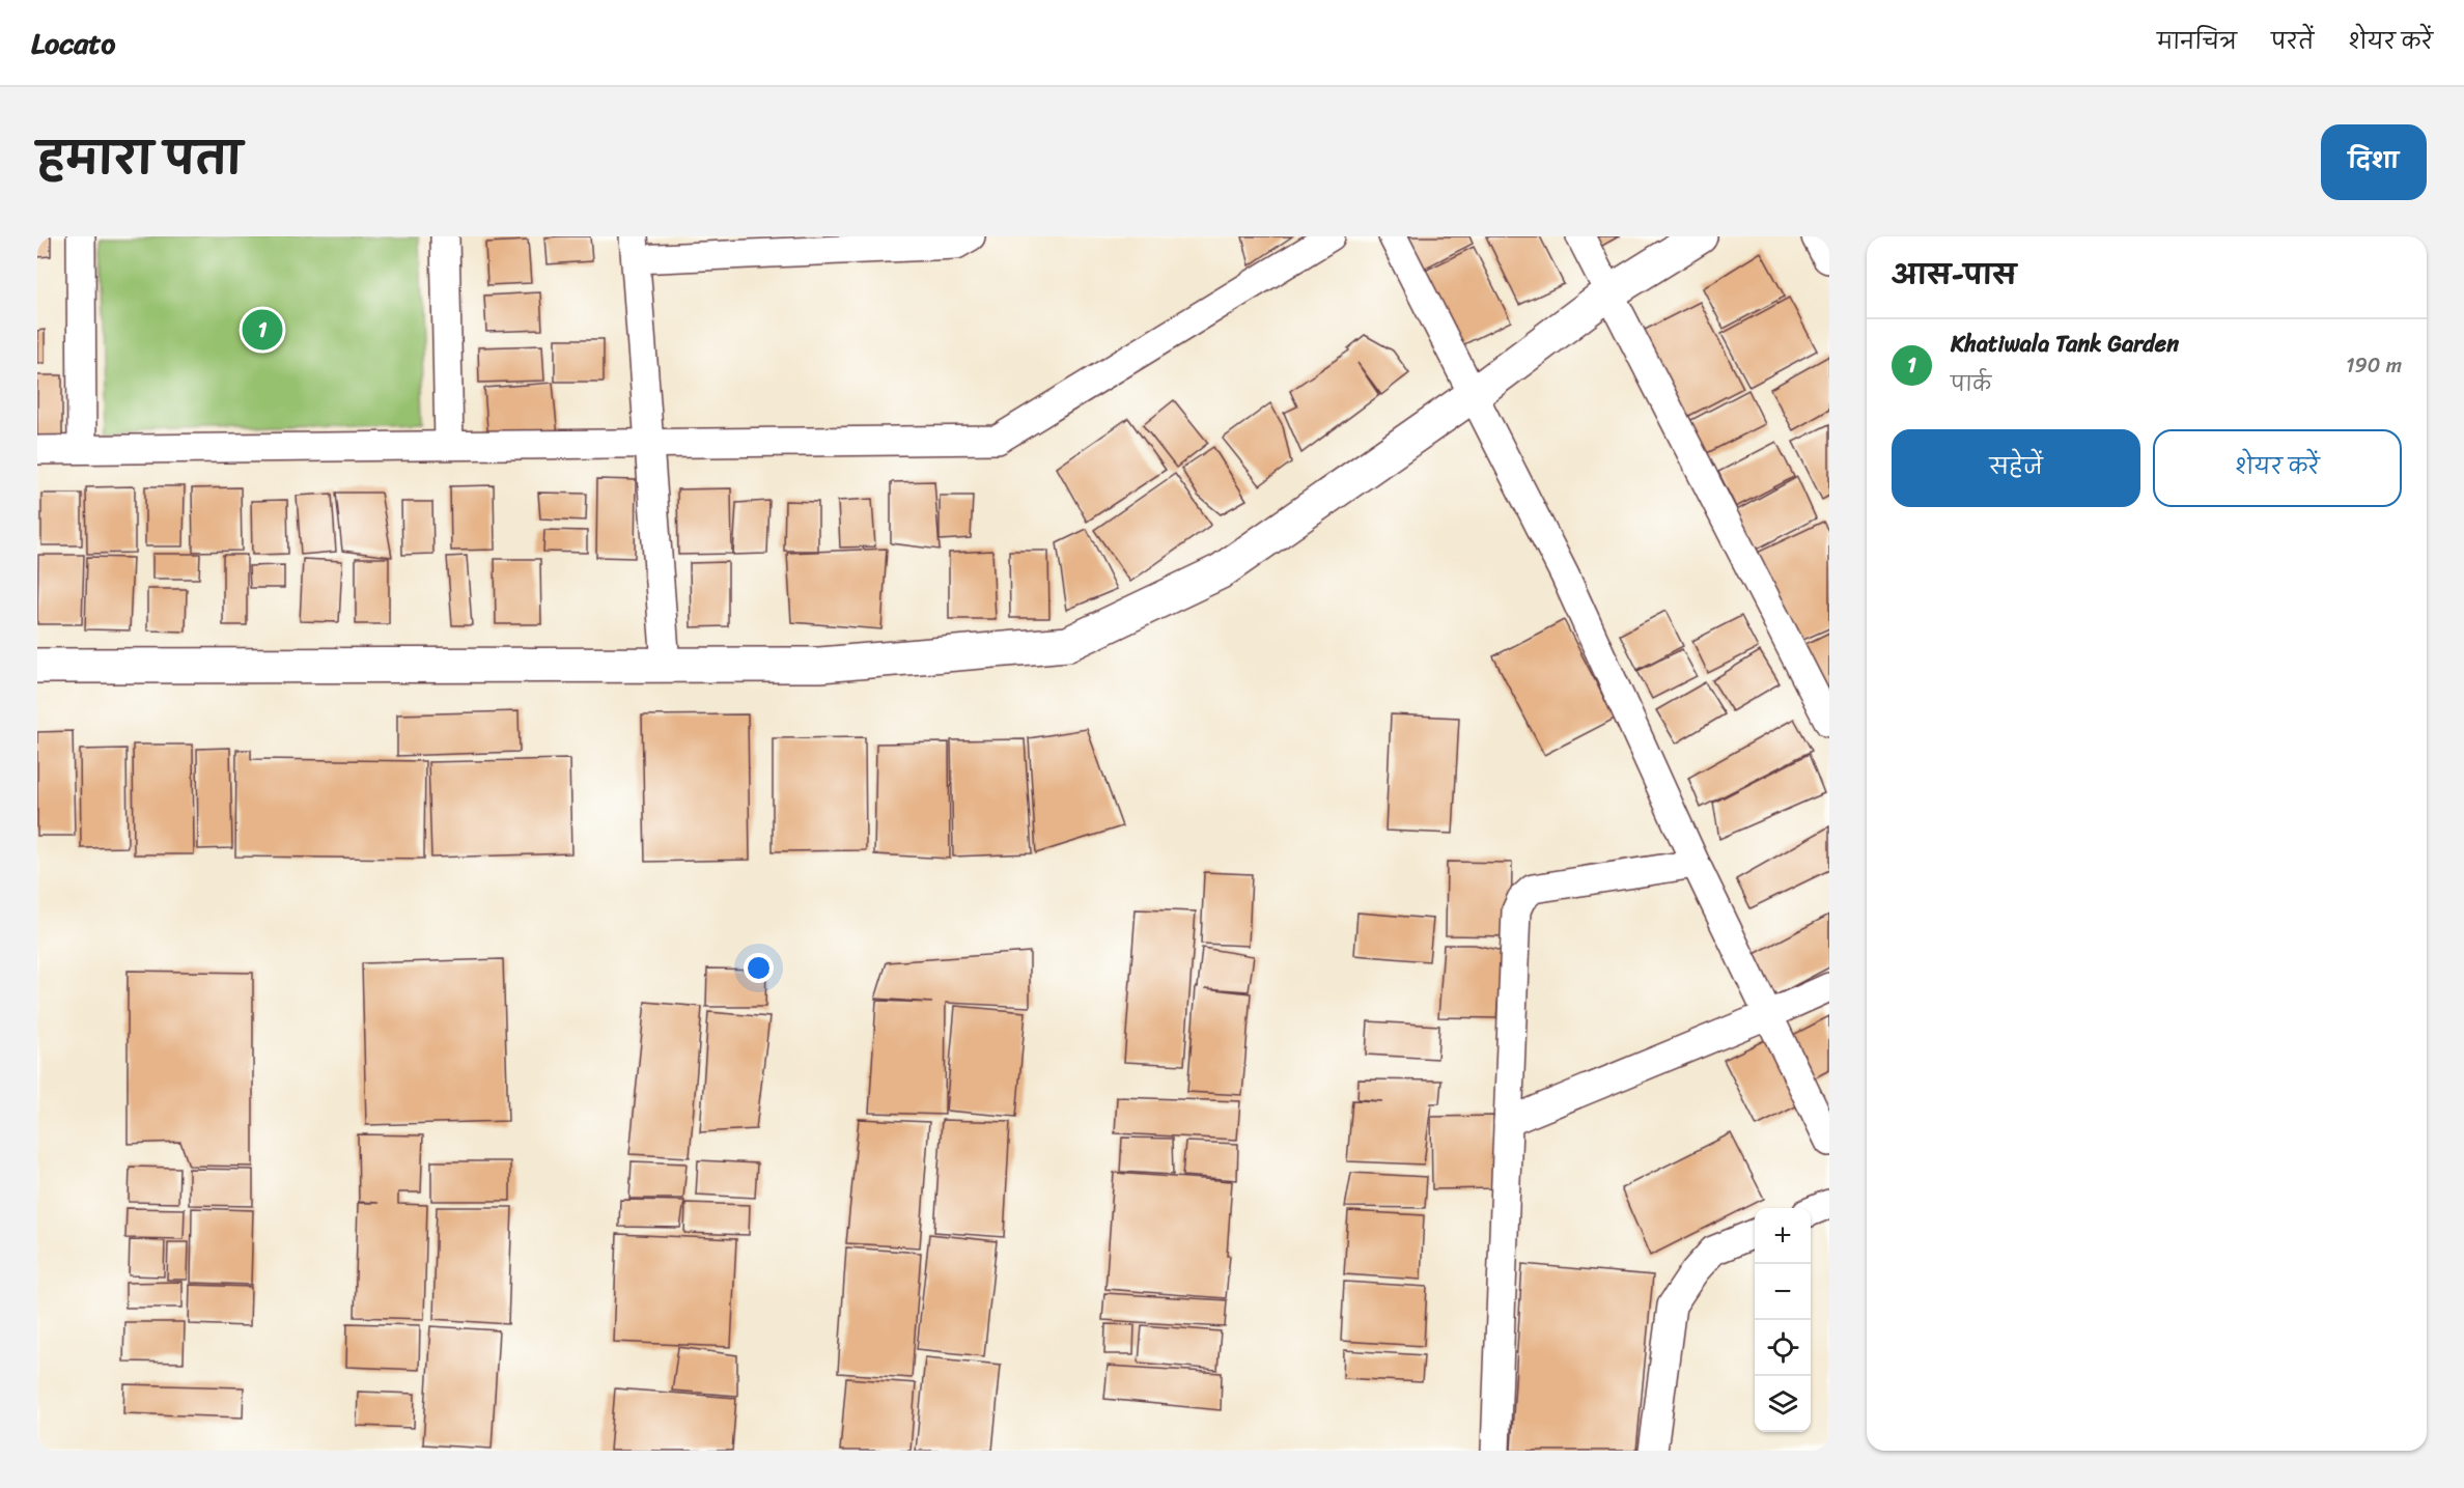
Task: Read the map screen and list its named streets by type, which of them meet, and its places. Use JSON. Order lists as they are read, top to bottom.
{
  "page": {
    "header": "Locato",
    "nav": ["मानचित्र", "परतें", "शेयर करें"],
    "title": "हमारा पता",
    "buttons": [
      "दिशा",
      ["सहेजें", "शेयर करें"]
    ],
    "heading": "आस-पास",
    "pins": "1",
    "list": [
      {
        "mark": "1",
        "name": "Khatiwala Tank Garden",
        "note": "पार्क",
        "value": "190 m"
      }
    ],
    "map_buttons": ["+", "−"]
  }
}
